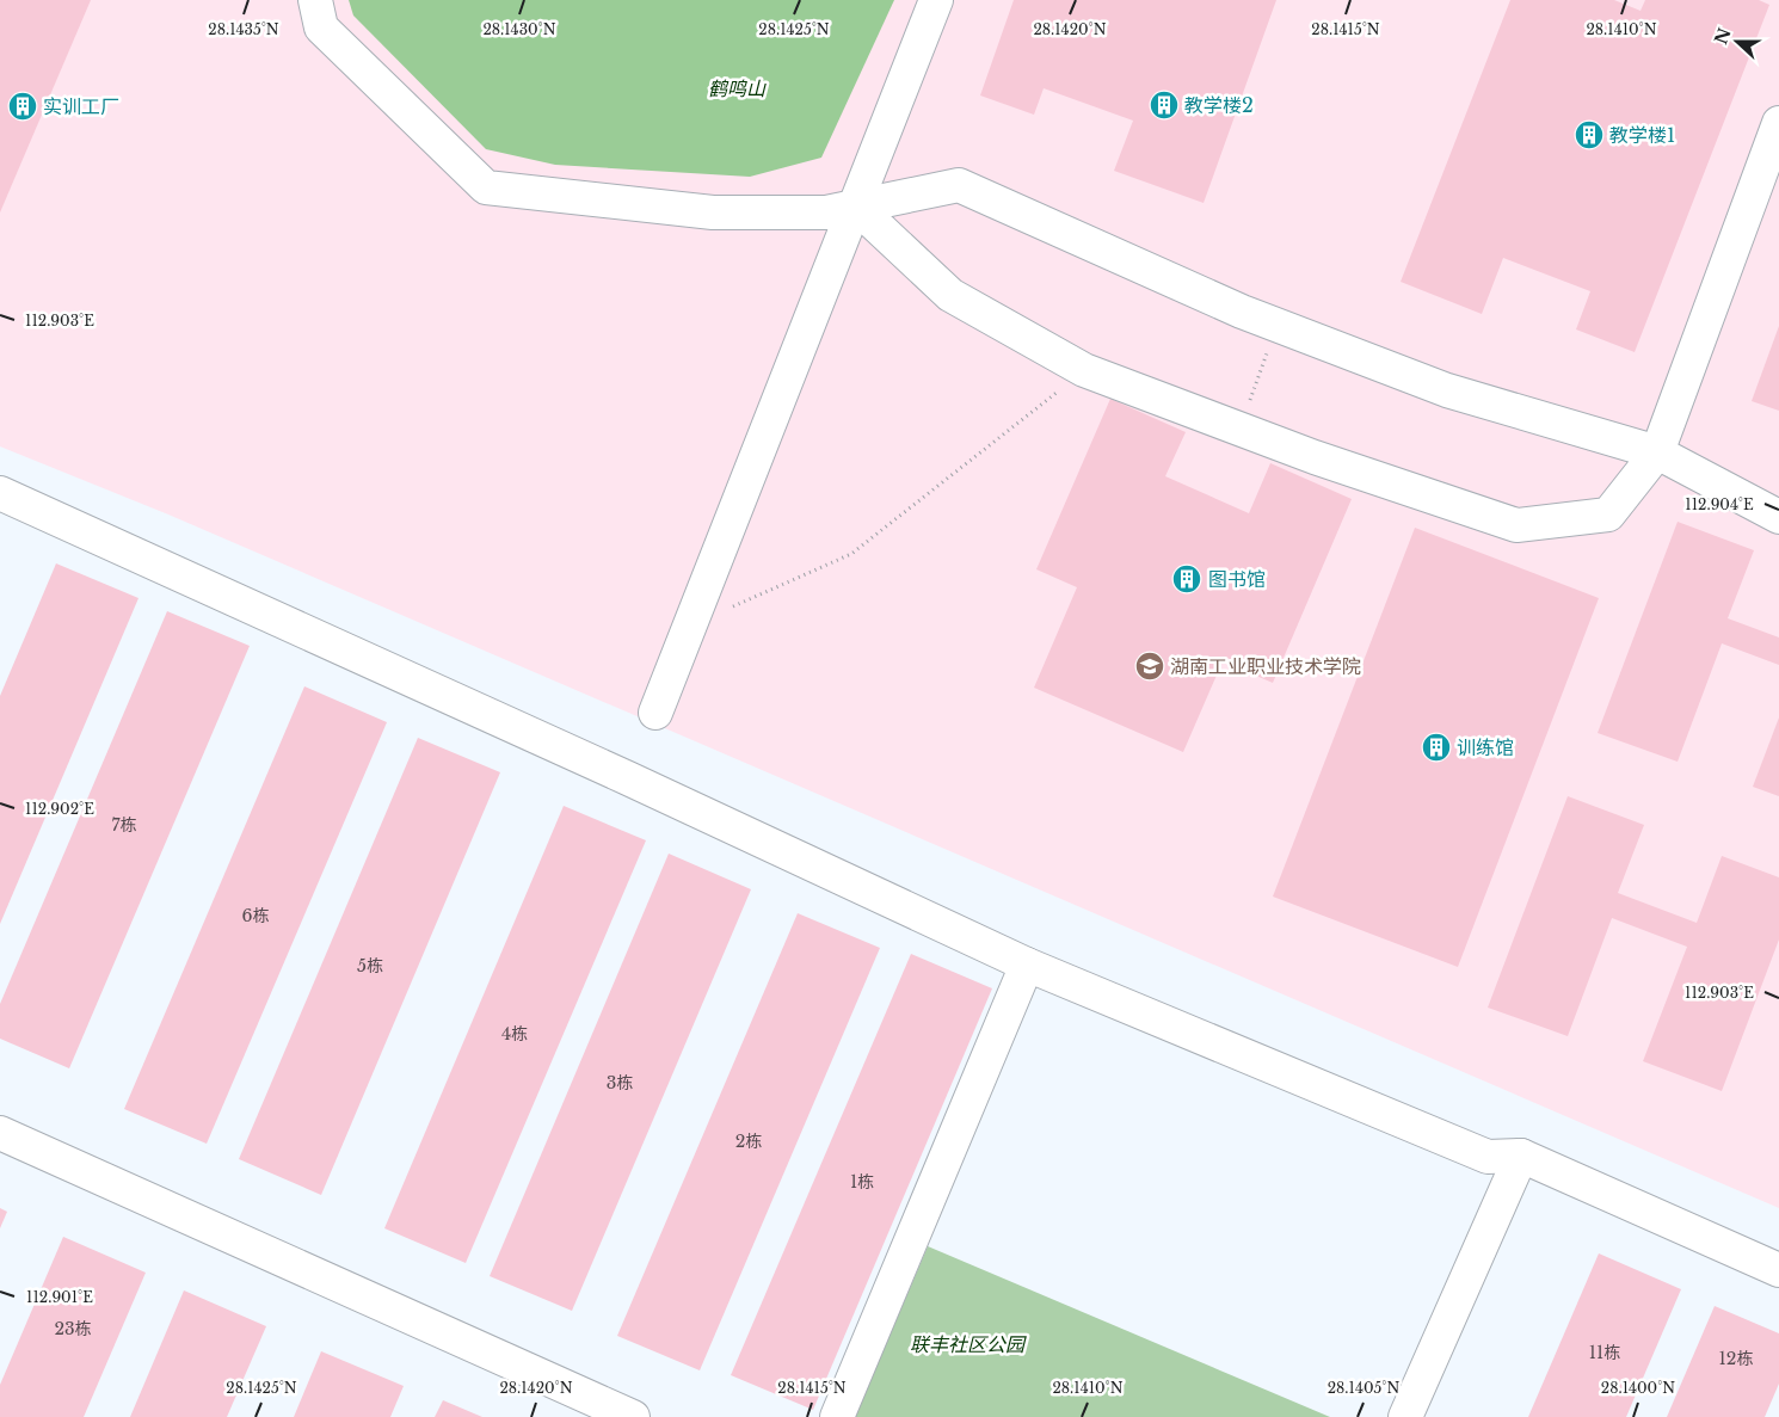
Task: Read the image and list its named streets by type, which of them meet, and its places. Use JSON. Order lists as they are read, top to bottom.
{
  "parks": ["鹤鸣山", "联丰社区公园"],
  "places": {
    "building": [
      "教学楼2",
      "实训工厂",
      "教学楼1",
      "图书馆",
      "训练馆"
    ],
    "school or university": ["湖南工业职业技术学院"]
  },
  "house_numbers": [
    "7栋",
    "6栋",
    "5栋",
    "4栋",
    "3栋",
    "2栋",
    "1栋",
    "23栋",
    "11栋",
    "12栋"
  ],
  "north": "left",
  "coordinates": [
    "28.1435°N",
    "28.1430°N",
    "28.1425°N",
    "28.1420°N",
    "28.1415°N",
    "28.1410°N",
    "112.903°E",
    "112.904°E",
    "112.902°E",
    "112.901°E",
    "28.1405°N",
    "28.1400°N"
  ]
}
